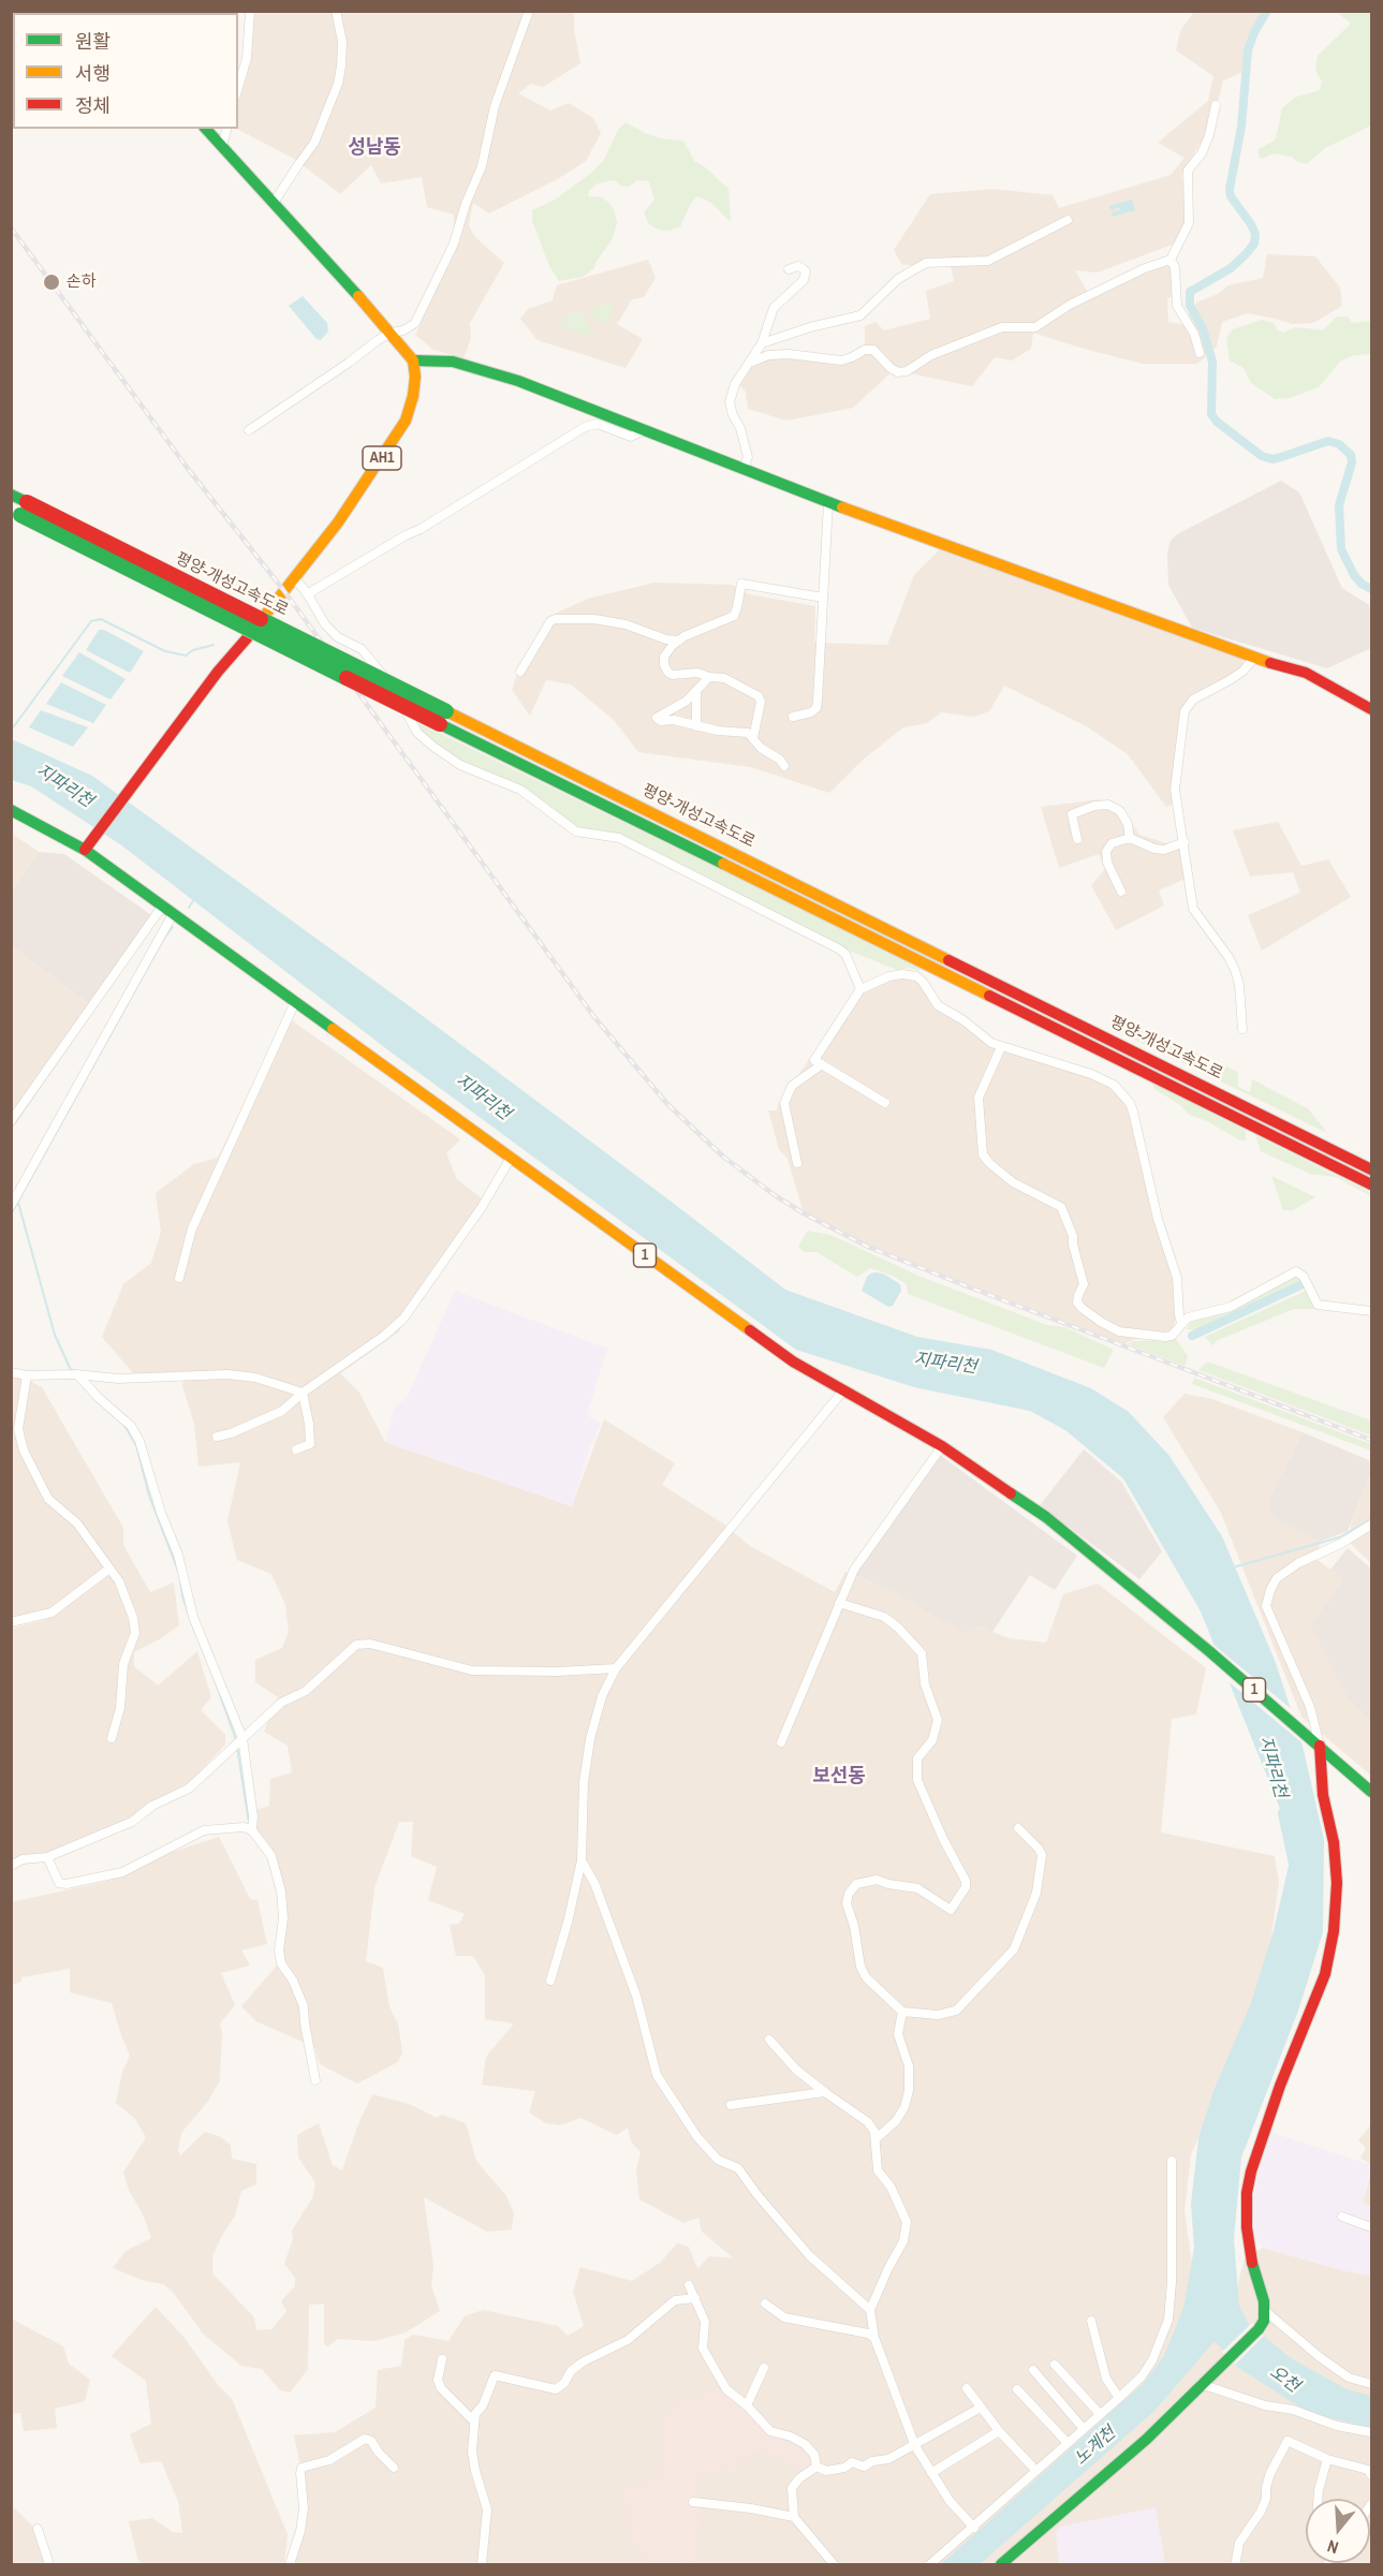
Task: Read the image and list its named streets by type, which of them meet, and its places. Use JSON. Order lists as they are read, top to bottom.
{
  "streets": {
    "main road": ["AH1", "평양-개성고속도로", "1"]
  },
  "crossings": [
    ["AH1", "1"]
  ],
  "districts": ["성남동", "보선동"],
  "water": ["지파리천", "오천", "노계천"],
  "places": ["손하"],
  "legend": ["원활", "서행", "정체"],
  "north": "bottom"
}
